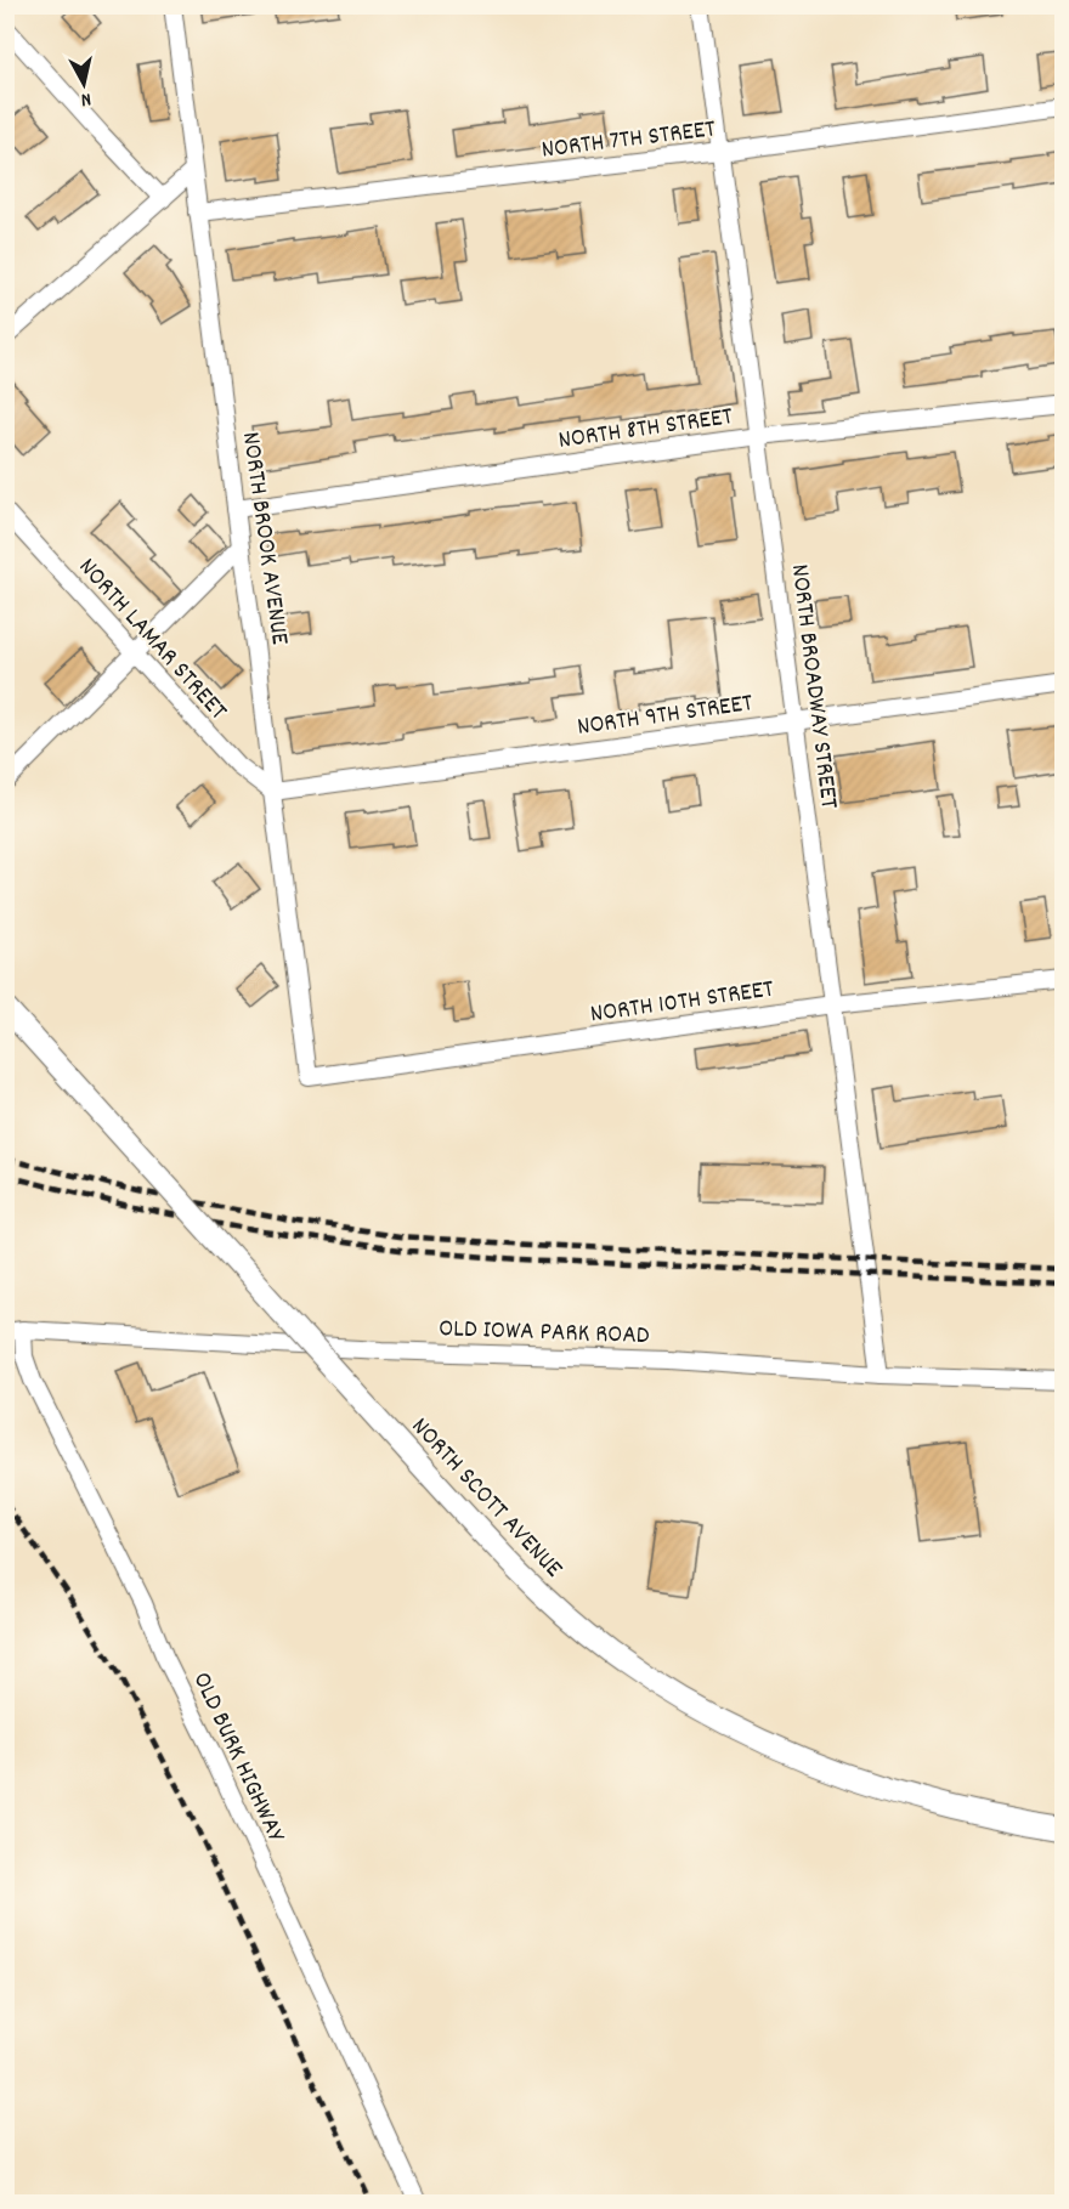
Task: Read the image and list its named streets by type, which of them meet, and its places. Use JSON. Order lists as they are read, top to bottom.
{
  "streets": {
    "main road": ["NORTH SCOTT AVENUE"],
    "street": [
      "NORTH 7TH STREET",
      "NORTH 8TH STREET",
      "NORTH BROOK AVENUE",
      "NORTH LAMAR STREET",
      "NORTH BROADWAY STREET",
      "NORTH 9TH STREET",
      "NORTH 10TH STREET",
      "OLD IOWA PARK ROAD",
      "OLD BURK HIGHWAY"
    ]
  },
  "crossings": [
    ["NORTH 7TH STREET", "NORTH BROOK AVENUE"],
    ["NORTH 7TH STREET", "NORTH BROADWAY STREET"],
    ["NORTH 8TH STREET", "NORTH BROOK AVENUE"],
    ["NORTH 8TH STREET", "NORTH BROADWAY STREET"],
    ["NORTH BROOK AVENUE", "NORTH LAMAR STREET"],
    ["NORTH BROOK AVENUE", "NORTH 9TH STREET"],
    ["NORTH BROOK AVENUE", "NORTH 10TH STREET"],
    ["NORTH LAMAR STREET", "NORTH 9TH STREET"],
    ["NORTH BROADWAY STREET", "NORTH 9TH STREET"],
    ["NORTH BROADWAY STREET", "NORTH 10TH STREET"],
    ["NORTH BROADWAY STREET", "OLD IOWA PARK ROAD"],
    ["OLD IOWA PARK ROAD", "OLD BURK HIGHWAY"]
  ],
  "north": "bottom"
}
